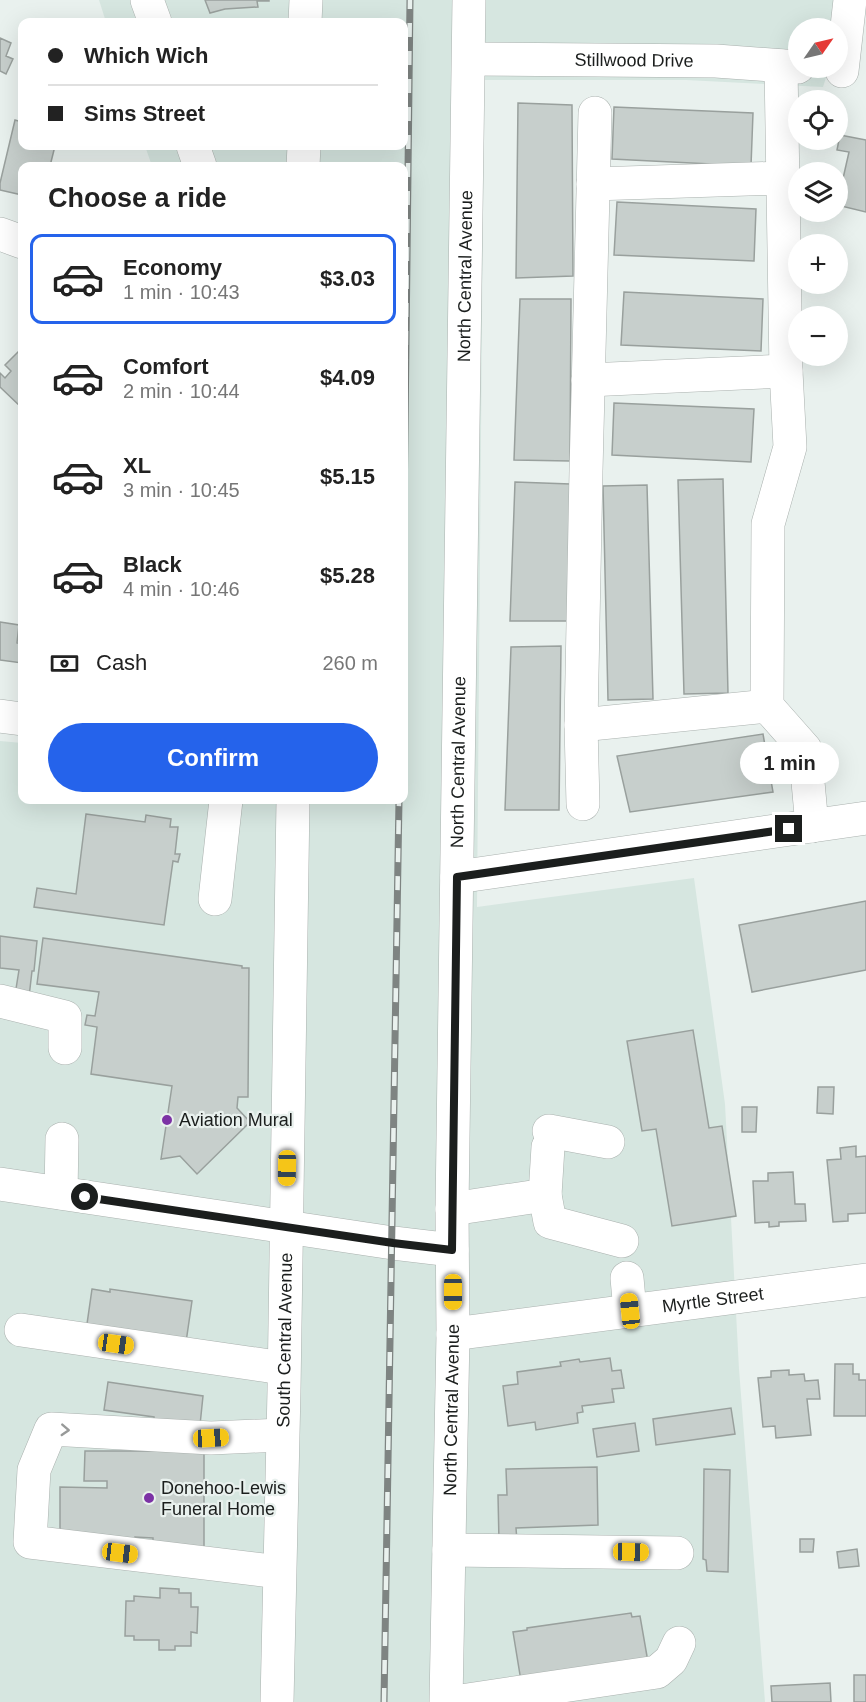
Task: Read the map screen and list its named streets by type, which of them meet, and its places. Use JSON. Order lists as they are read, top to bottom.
{
  "streets": {
    "street": [
      "Stillwood Drive",
      "North Central Avenue",
      "Myrtle Street",
      "South Central Avenue"
    ]
  },
  "crossings": [
    ["Stillwood Drive", "North Central Avenue"],
    ["North Central Avenue", "Myrtle Street"]
  ],
  "places": ["Aviation Mural", "Donehoo-Lewis Funeral Home"],
  "north": "top right",
  "page": {
    "map_buttons": ["+", "−"],
    "banner": ["Which Wich", "Sims Street"],
    "heading": "Choose a ride",
    "list": [
      {
        "name": "Economy",
        "note": "1 min · 10:43",
        "value": "$3.03"
      },
      {
        "name": "Comfort",
        "note": "2 min · 10:44",
        "value": "$4.09"
      },
      {
        "name": "XL",
        "note": "3 min · 10:45",
        "value": "$5.15"
      },
      {
        "name": "Black",
        "note": "4 min · 10:46",
        "value": "$5.28"
      }
    ],
    "pay": ["Cash", "260 m"],
    "buttons": "Confirm",
    "bubble": "1 min"
  }
}
